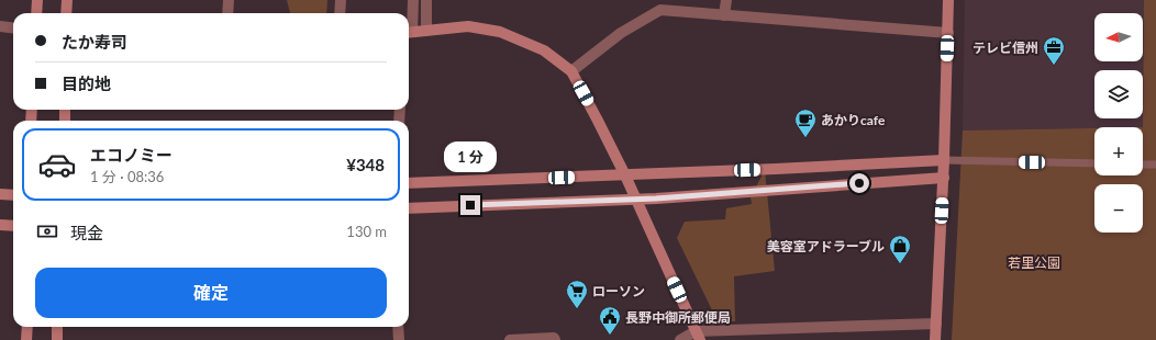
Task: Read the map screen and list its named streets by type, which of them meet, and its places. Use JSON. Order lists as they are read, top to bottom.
{
  "parks": ["若里公園"],
  "places": {
    "office": ["テレビ信州"],
    "cafe": ["あかりcafe"],
    "shop": ["美容室アドラーブル"],
    "supermarket": ["ローソン"],
    "public building": ["長野中御所郵便局"]
  },
  "north": "left",
  "page": {
    "map_buttons": ["+", "−"],
    "banner": ["たか寿司", "目的地"],
    "list": [
      {
        "name": "エコノミー",
        "note": "1 分 · 08:36",
        "value": "¥348"
      }
    ],
    "bubble": "1 分",
    "pay": ["現金", "130 m"],
    "buttons": "確定"
  }
}
